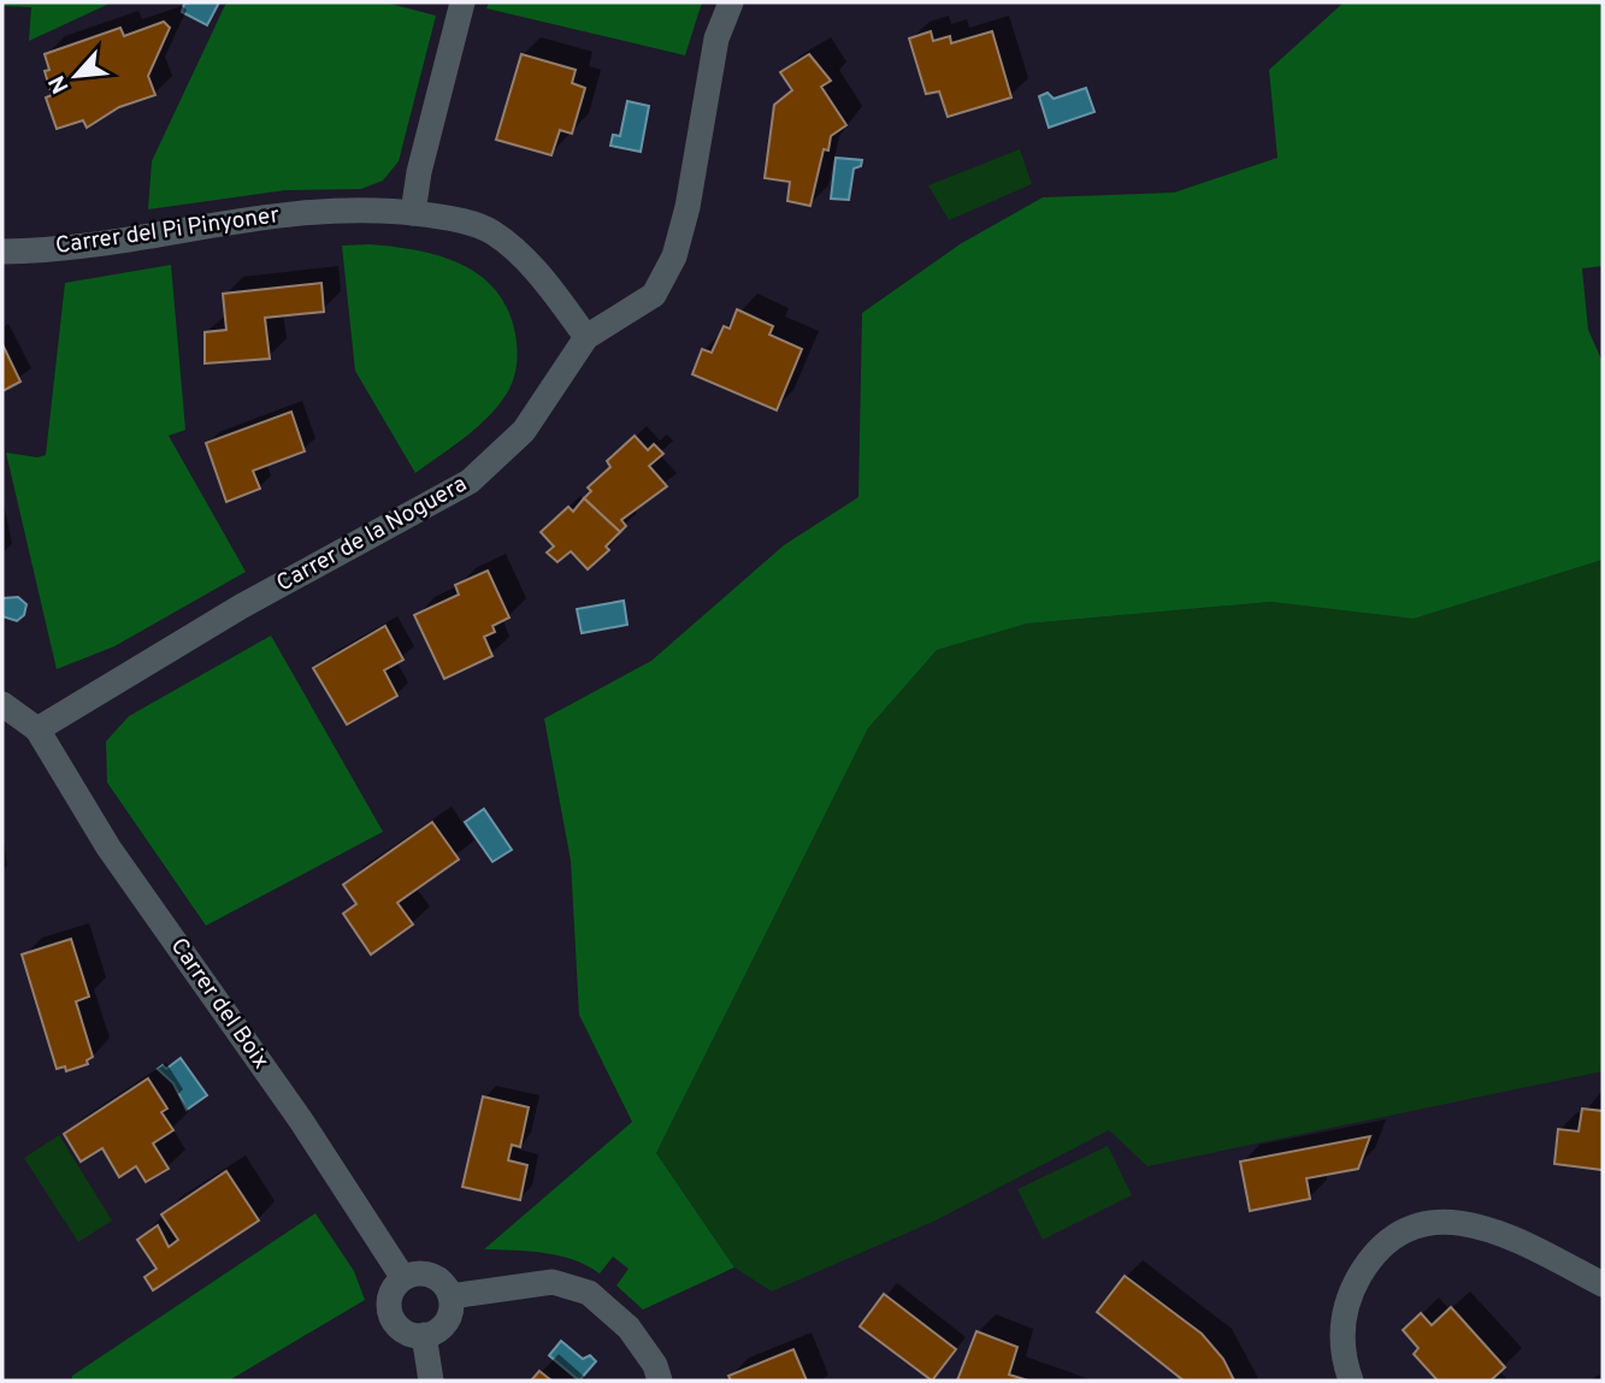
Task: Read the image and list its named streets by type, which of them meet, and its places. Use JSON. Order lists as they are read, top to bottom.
{
  "streets": {
    "street": ["Carrer del Pi Pinyoner", "Carrer de la Noguera", "Carrer del Boix"]
  },
  "crossings": [
    ["Carrer del Pi Pinyoner", "Carrer de la Noguera"],
    ["Carrer de la Noguera", "Carrer del Boix"]
  ],
  "north": "bottom left"
}
